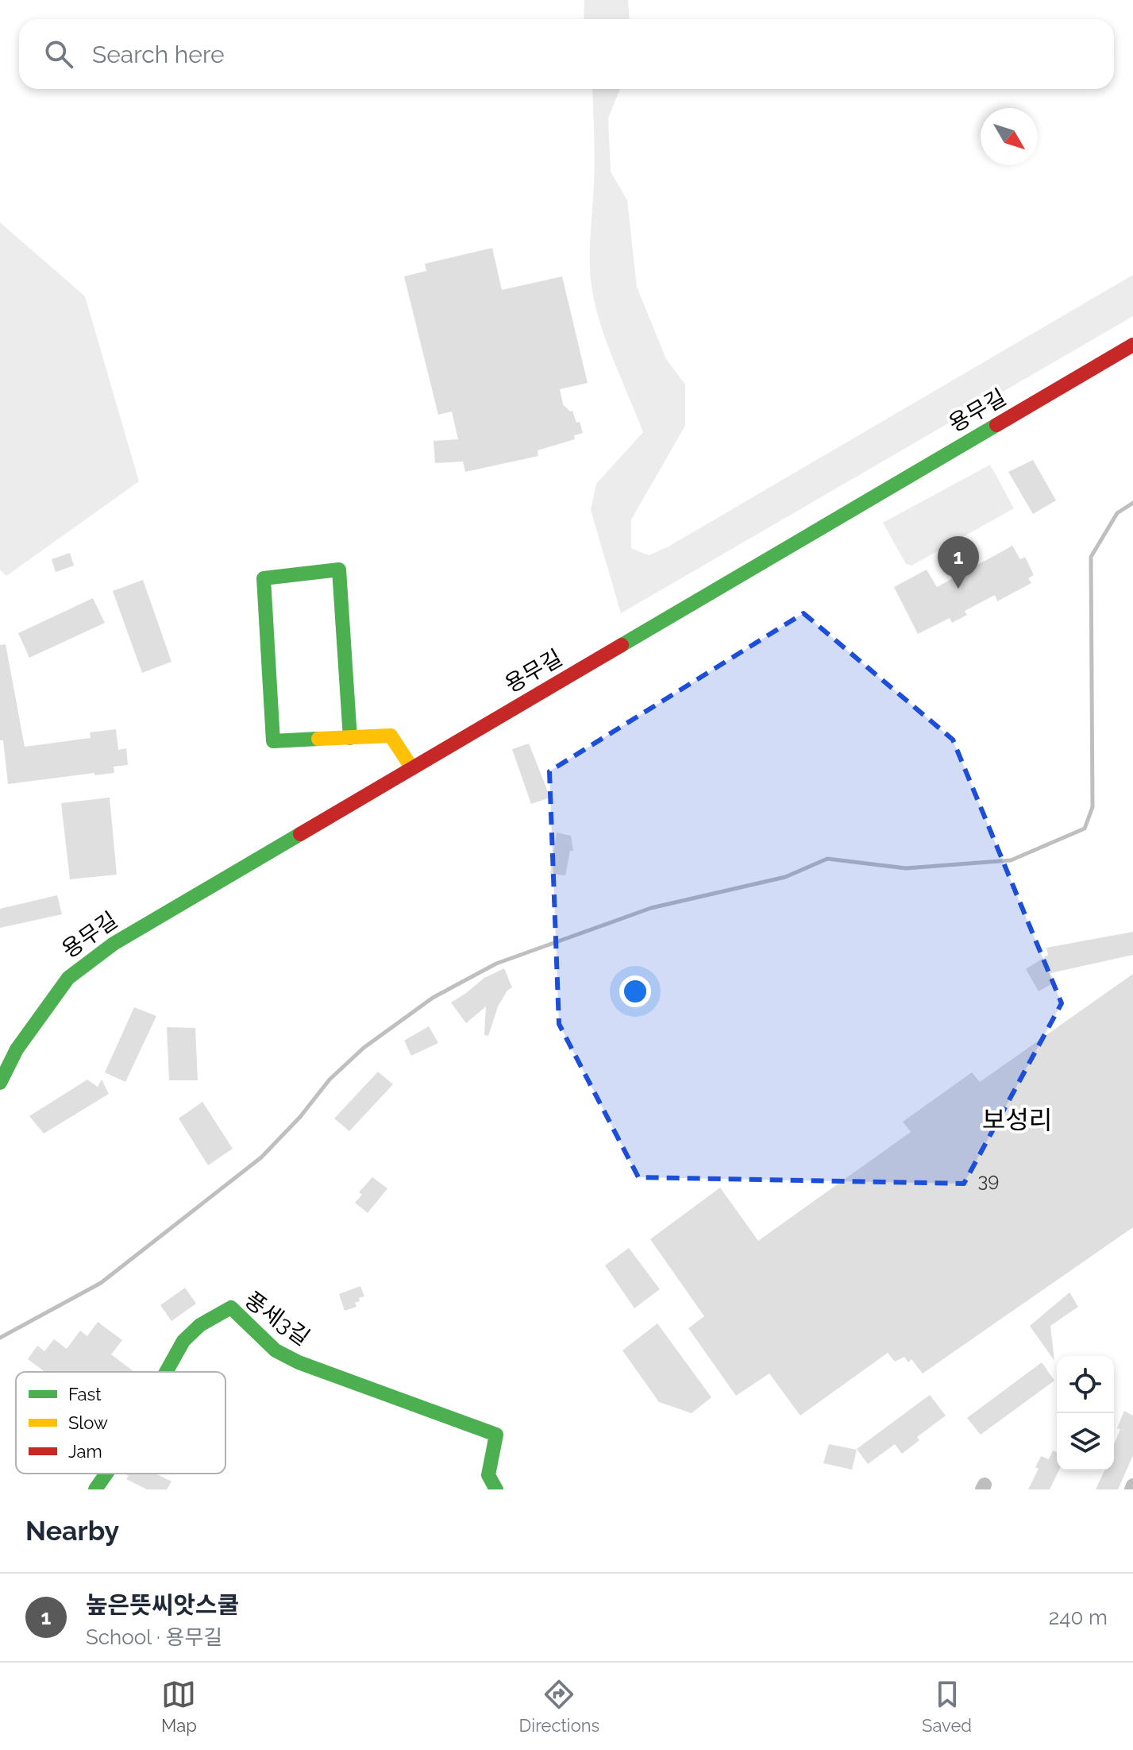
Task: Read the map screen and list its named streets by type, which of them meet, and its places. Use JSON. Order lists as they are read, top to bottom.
{
  "streets": {
    "street": ["용무길", "풍세3길"]
  },
  "districts": ["보성리"],
  "house_numbers": ["39"],
  "legend": ["Fast", "Slow", "Jam"],
  "north": "bottom right",
  "page": {
    "search": "Search here",
    "pins": "1",
    "heading": "Nearby",
    "list": [
      {
        "mark": "1",
        "name": "높은뜻씨앗스쿨",
        "note": "School · 용무길",
        "value": "240 m"
      }
    ],
    "nav": ["Map", "Directions", "Saved"]
  }
}
